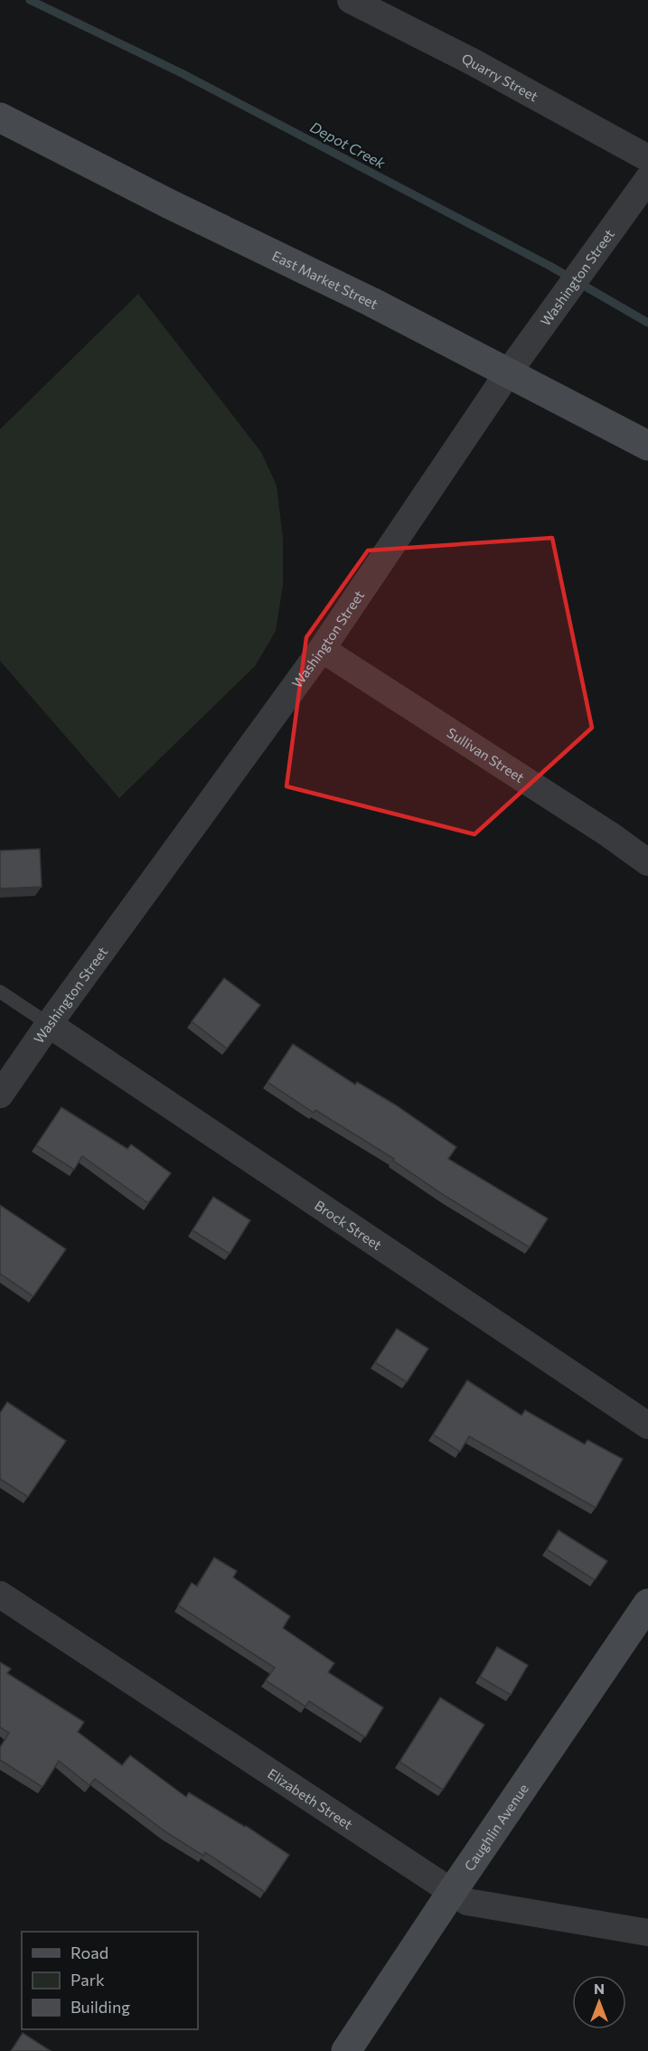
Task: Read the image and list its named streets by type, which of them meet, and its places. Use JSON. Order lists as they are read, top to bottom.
{
  "streets": {
    "street": [
      "Quarry Street",
      "Washington Street",
      "East Market Street",
      "Sullivan Street",
      "Brock Street",
      "Elizabeth Street",
      "Caughlin Avenue"
    ]
  },
  "crossings": [
    ["Washington Street", "East Market Street"],
    ["Washington Street", "Sullivan Street"],
    ["Washington Street", "Brock Street"],
    ["Elizabeth Street", "Caughlin Avenue"]
  ],
  "water": ["Depot Creek"],
  "legend": ["Road", "Park", "Building"],
  "north": "top"
}
